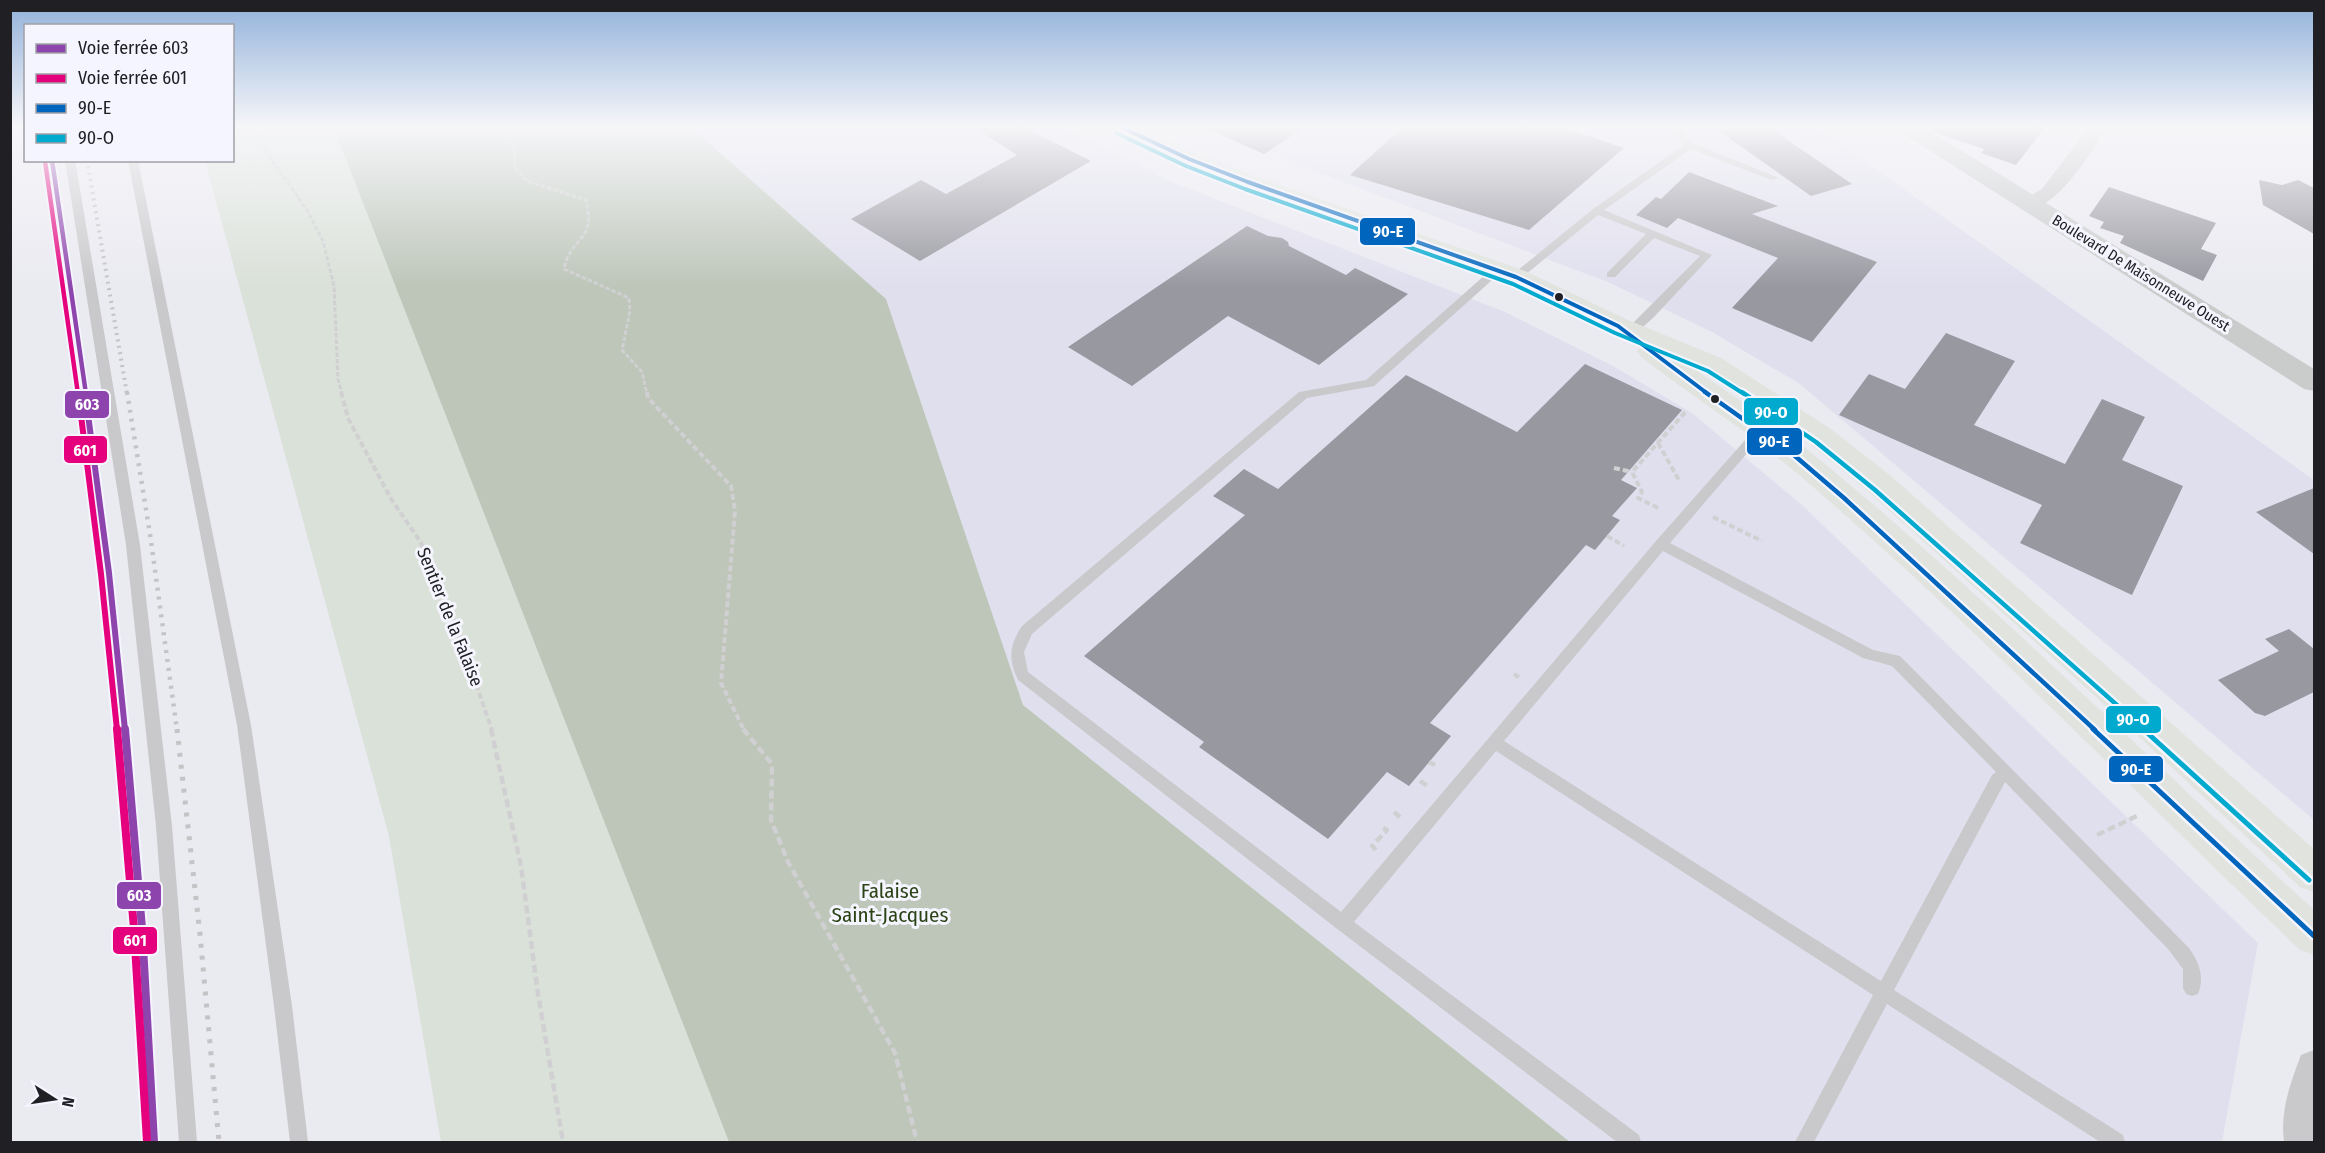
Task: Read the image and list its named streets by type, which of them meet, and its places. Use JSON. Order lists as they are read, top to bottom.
{
  "streets": {
    "street": ["Boulevard De Maisonneuve Ouest"],
    "path": ["Sentier de la Falaise"]
  },
  "parks": ["Falaise Saint-Jacques"],
  "lines": [
    "rail line 603",
    "rail line 601",
    "transit line 90-E",
    "transit line 90-O"
  ],
  "legend": [
    "Voie ferrée 603",
    "Voie ferrée 601",
    "90-E",
    "90-O"
  ],
  "north": "right"
}
